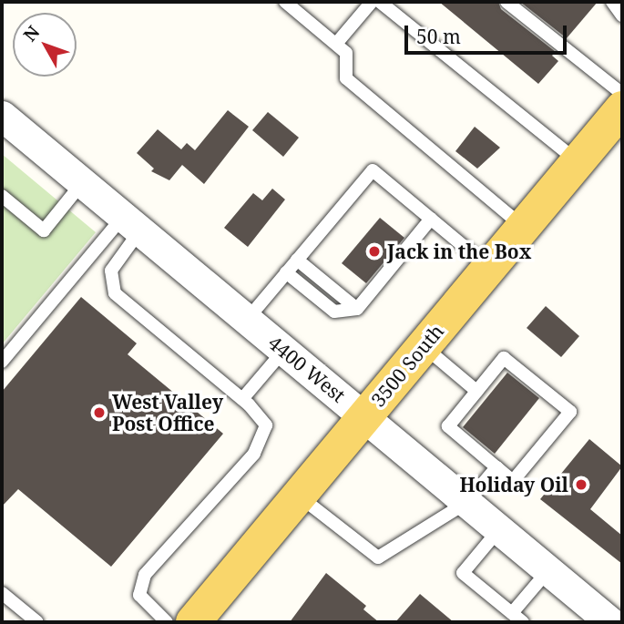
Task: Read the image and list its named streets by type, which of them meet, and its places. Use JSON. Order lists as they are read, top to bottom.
{
  "streets": {
    "main road": ["3500 South"],
    "street": ["4400 West"]
  },
  "crossings": [
    ["3500 South", "4400 West"]
  ],
  "places": ["Jack in the Box", "West Valley Post Office", "Holiday Oil"],
  "scale_bar": "50 m",
  "north": "top left"
}
